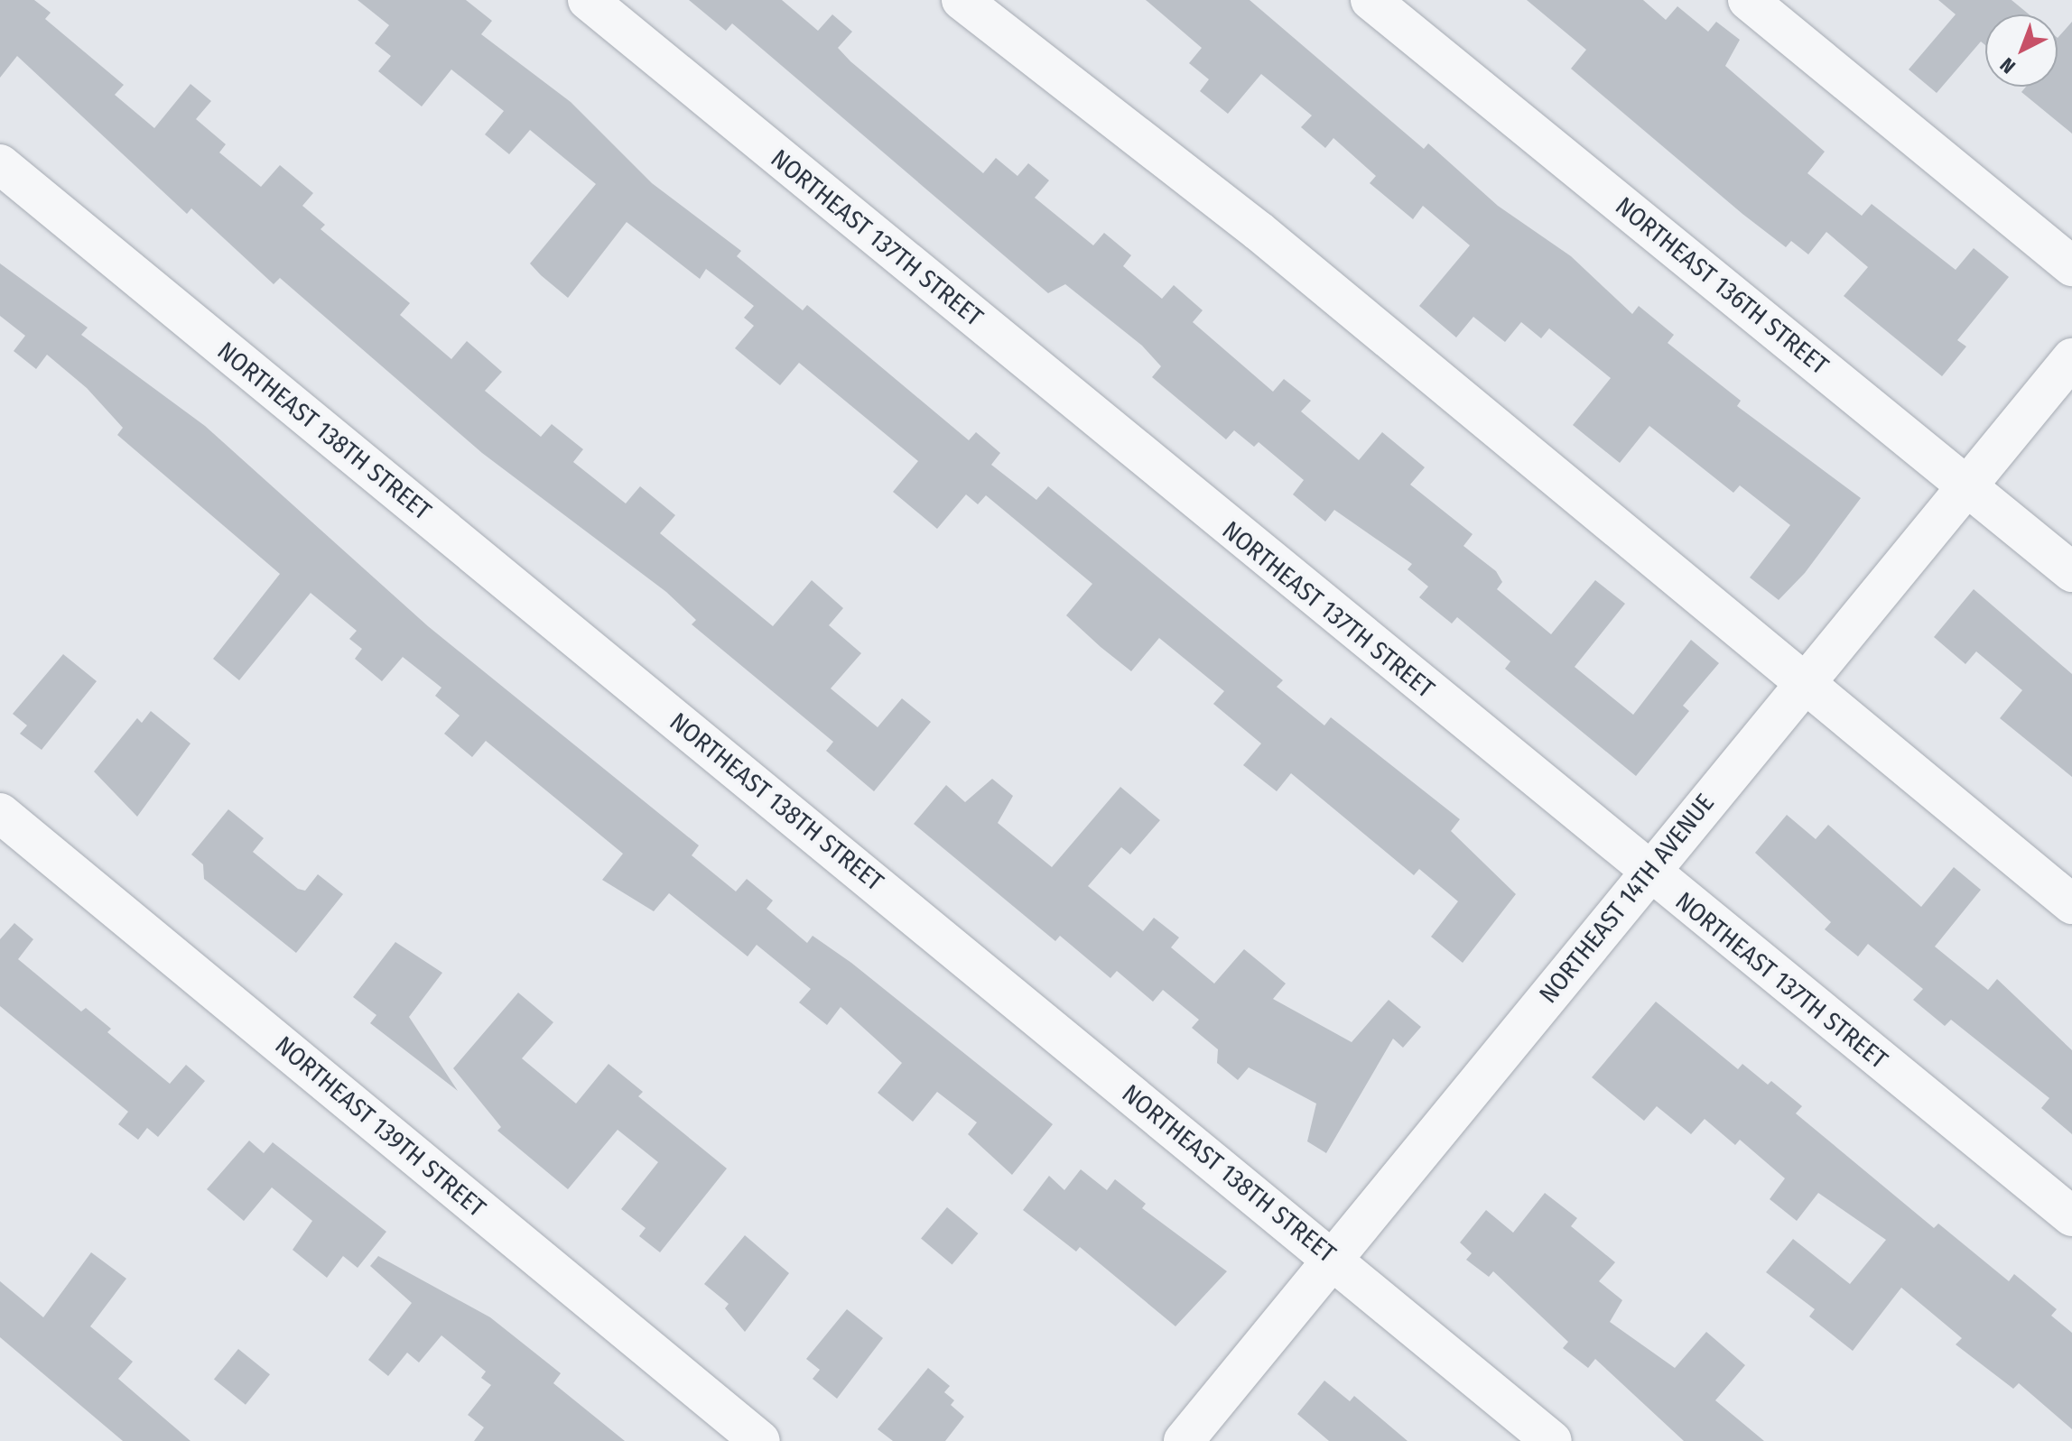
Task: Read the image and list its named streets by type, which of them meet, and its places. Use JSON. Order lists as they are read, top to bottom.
{
  "streets": {
    "street": [
      "NORTHEAST 137TH STREET",
      "NORTHEAST 136TH STREET",
      "NORTHEAST 138TH STREET",
      "NORTHEAST 14TH AVENUE",
      "NORTHEAST 139TH STREET"
    ]
  },
  "crossings": [
    ["NORTHEAST 137TH STREET", "NORTHEAST 14TH AVENUE"],
    ["NORTHEAST 136TH STREET", "NORTHEAST 14TH AVENUE"],
    ["NORTHEAST 138TH STREET", "NORTHEAST 14TH AVENUE"]
  ],
  "north": "bottom left"
}
